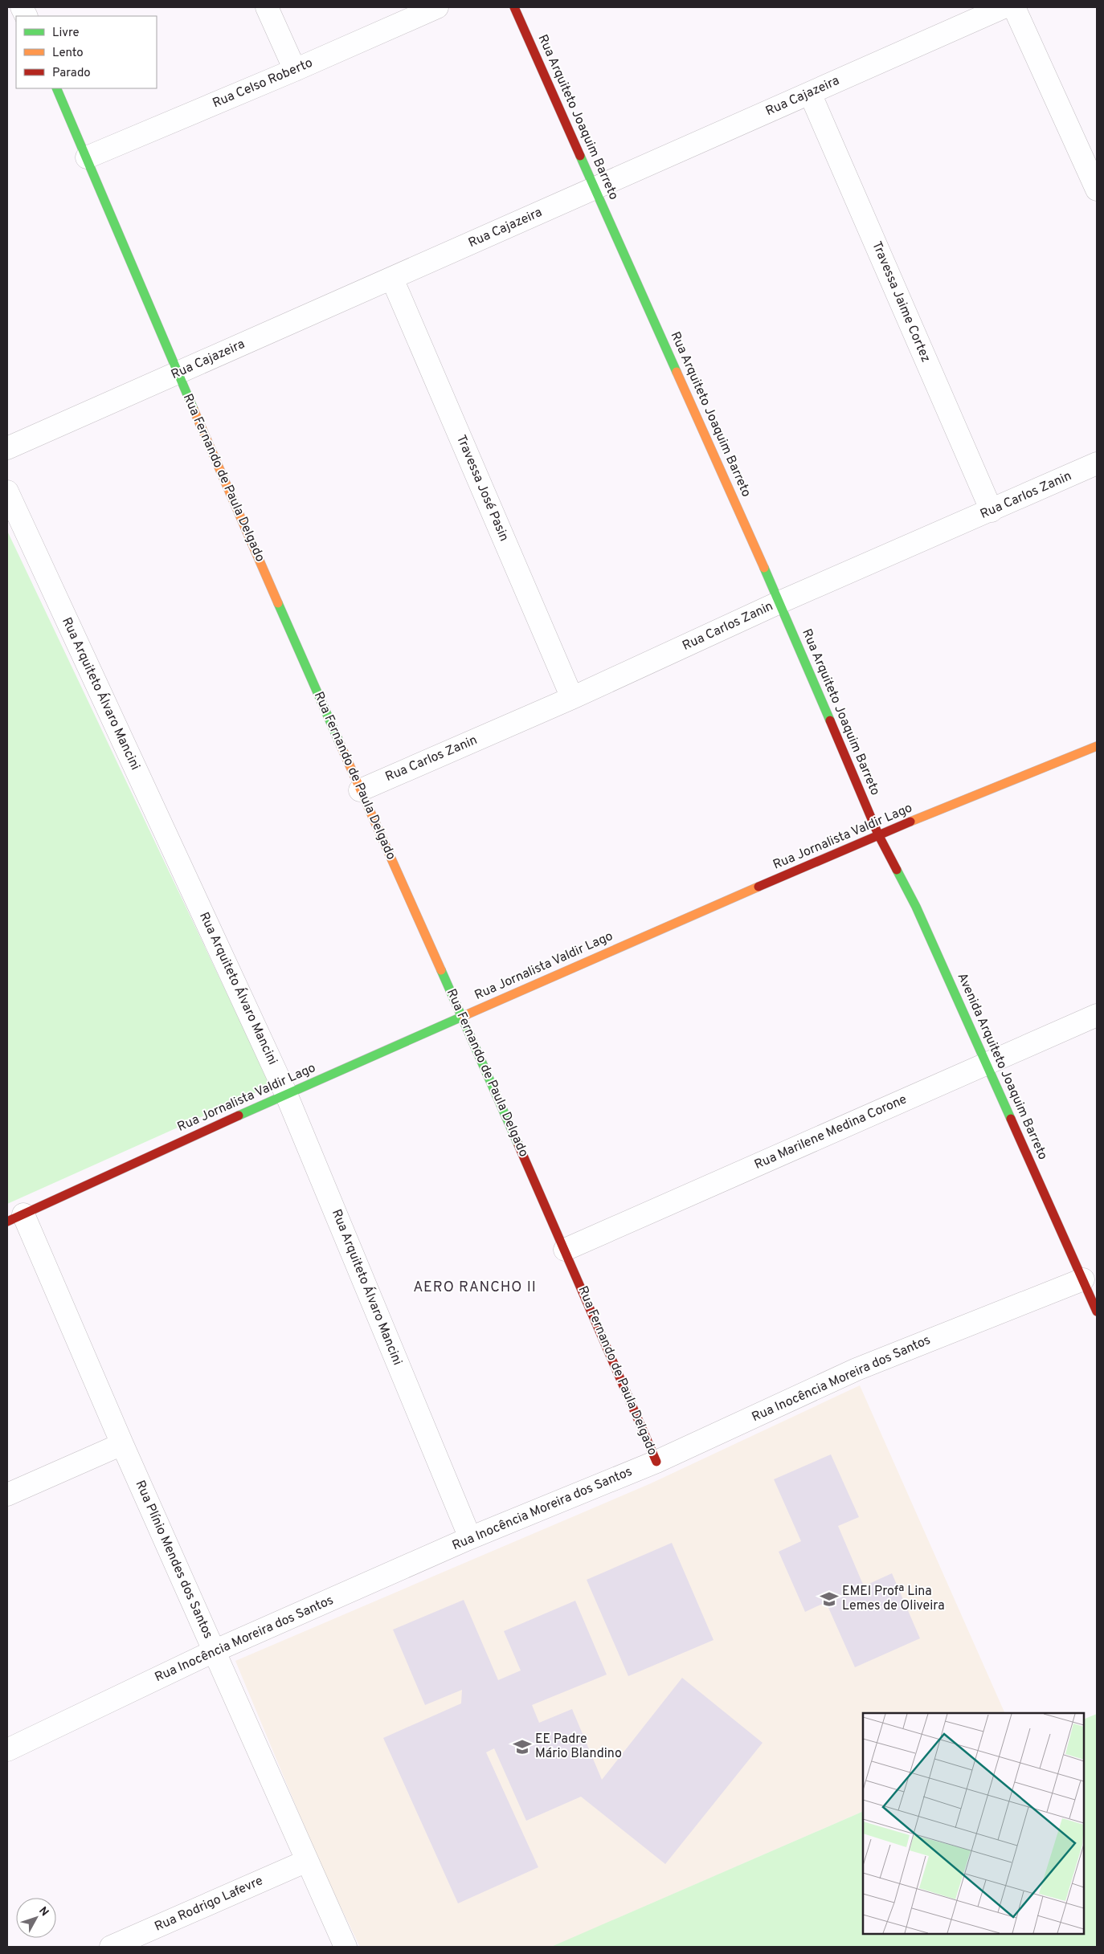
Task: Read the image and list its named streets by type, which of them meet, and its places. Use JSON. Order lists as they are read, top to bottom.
{
  "streets": {
    "street": [
      "Rua Celso Roberto",
      "Rua Cajazeira",
      "Rua Arquiteto Joaquim Barreto",
      "Travessa Jaime Cortez",
      "Rua Fernando de Paula Delgado",
      "Travessa José Pasin",
      "Rua Carlos Zanin",
      "Rua Arquiteto Álvaro Mancini",
      "Rua Jornalista Valdir Lago",
      "Avenida Arquiteto Joaquim Barreto",
      "Rua Marilene Medina Corone",
      "Rua Inocência Moreira dos Santos",
      "Rua Plínio Mendes dos Santos",
      "Rua Rodrigo Lafevre"
    ]
  },
  "crossings": [
    ["Rua Celso Roberto", "Rua Fernando de Paula Delgado"],
    ["Rua Cajazeira", "Rua Arquiteto Joaquim Barreto"],
    ["Rua Cajazeira", "Travessa Jaime Cortez"],
    ["Rua Cajazeira", "Rua Fernando de Paula Delgado"],
    ["Rua Cajazeira", "Travessa José Pasin"],
    ["Rua Arquiteto Joaquim Barreto", "Rua Carlos Zanin"],
    ["Rua Arquiteto Joaquim Barreto", "Rua Jornalista Valdir Lago"],
    ["Rua Arquiteto Joaquim Barreto", "Avenida Arquiteto Joaquim Barreto"],
    ["Travessa Jaime Cortez", "Rua Carlos Zanin"],
    ["Rua Fernando de Paula Delgado", "Rua Carlos Zanin"],
    ["Rua Fernando de Paula Delgado", "Rua Jornalista Valdir Lago"],
    ["Rua Fernando de Paula Delgado", "Rua Marilene Medina Corone"],
    ["Rua Fernando de Paula Delgado", "Rua Inocência Moreira dos Santos"],
    ["Travessa José Pasin", "Rua Carlos Zanin"],
    ["Rua Arquiteto Álvaro Mancini", "Rua Jornalista Valdir Lago"],
    ["Rua Arquiteto Álvaro Mancini", "Rua Inocência Moreira dos Santos"],
    ["Rua Jornalista Valdir Lago", "Avenida Arquiteto Joaquim Barreto"],
    ["Rua Jornalista Valdir Lago", "Rua Plínio Mendes dos Santos"],
    ["Avenida Arquiteto Joaquim Barreto", "Rua Marilene Medina Corone"],
    ["Avenida Arquiteto Joaquim Barreto", "Rua Inocência Moreira dos Santos"],
    ["Rua Inocência Moreira dos Santos", "Rua Plínio Mendes dos Santos"],
    ["Rua Plínio Mendes dos Santos", "Rua Rodrigo Lafevre"]
  ],
  "districts": ["AERO RANCHO II"],
  "places": {
    "school or university": ["EMEI Profª Lina Lemes de Oliveira", "EE Padre Mário Blandino"]
  },
  "legend": ["Livre", "Lento", "Parado"],
  "north": "top right"
}
